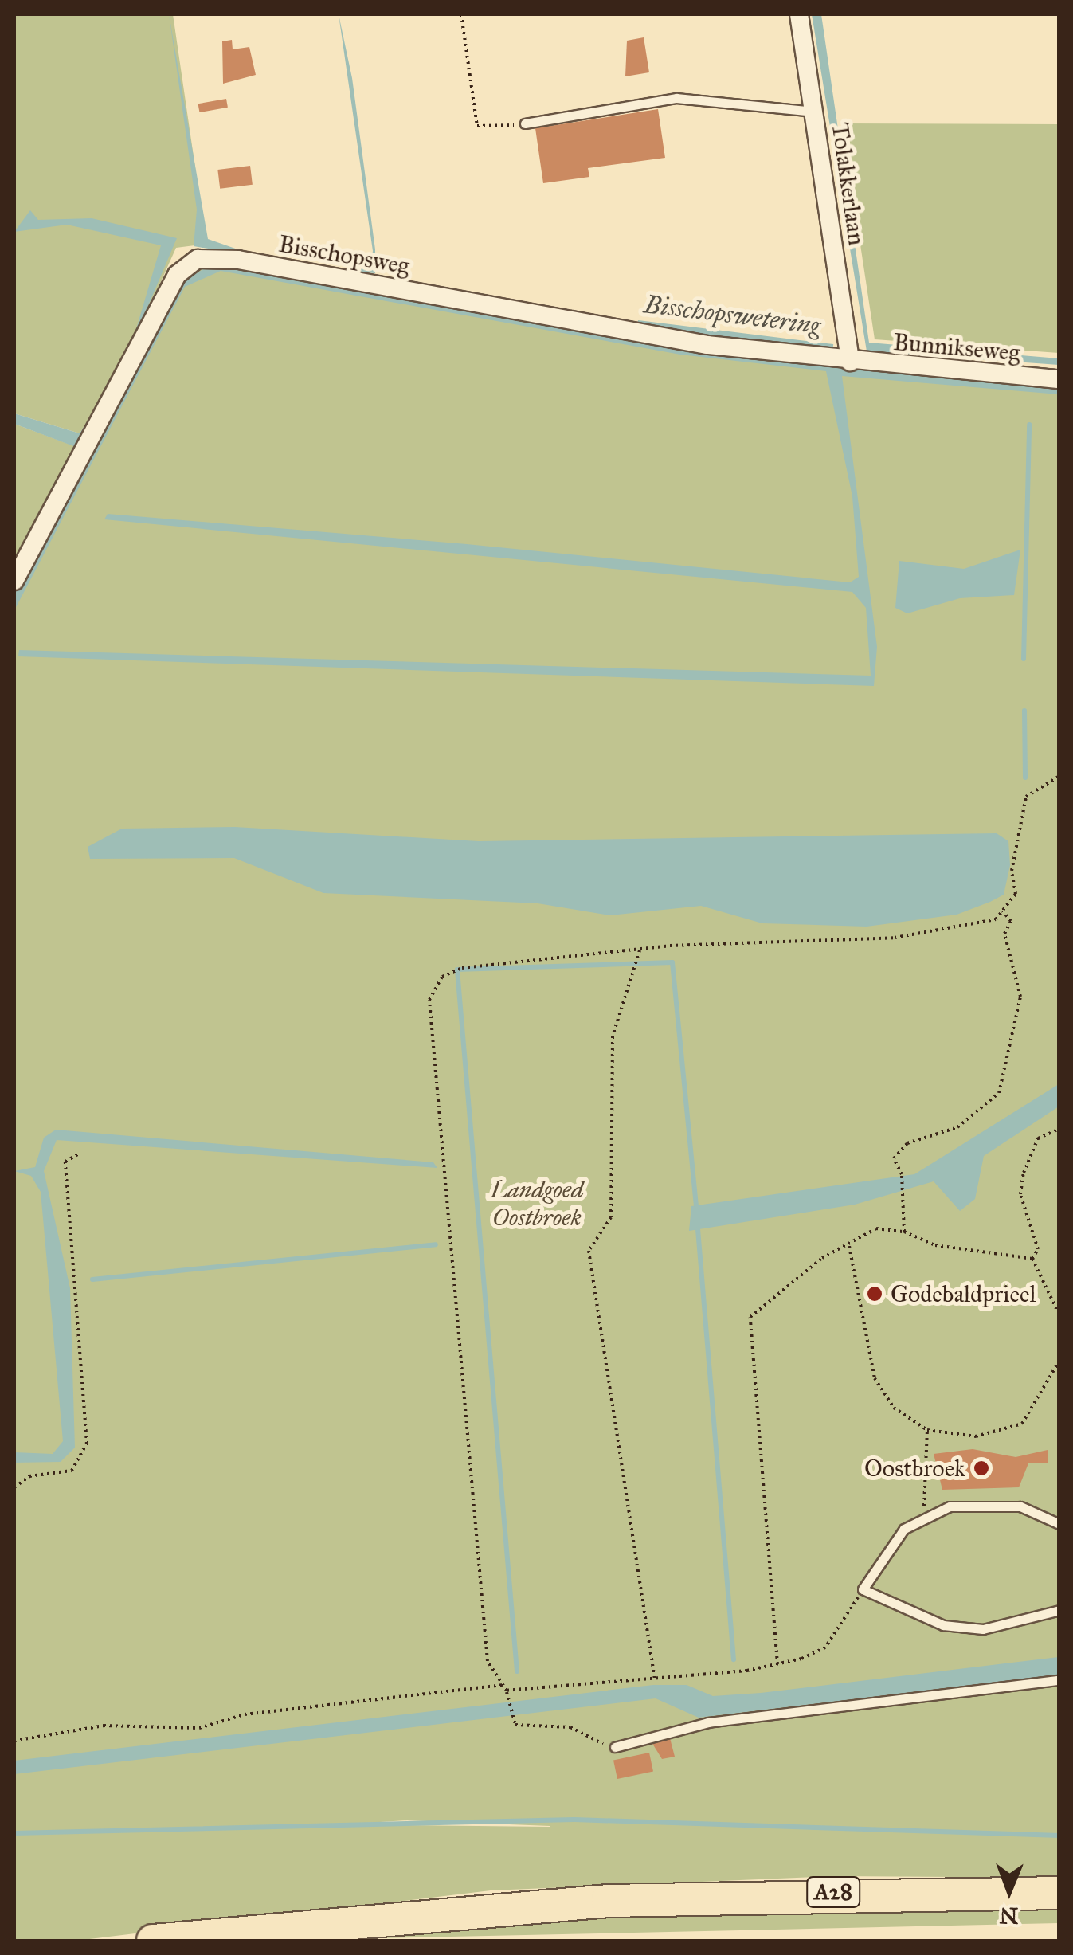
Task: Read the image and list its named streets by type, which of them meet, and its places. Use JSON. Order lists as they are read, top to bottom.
{
  "streets": {
    "highway": ["A28"],
    "street": ["Tolakkerlaan", "Bisschopsweg", "Bunnikseweg"]
  },
  "crossings": [
    ["Tolakkerlaan", "Bisschopsweg"],
    ["Tolakkerlaan", "Bunnikseweg"],
    ["Bisschopsweg", "Bunnikseweg"]
  ],
  "water": ["Bisschopswetering"],
  "parks": ["Landgoed Oostbroek"],
  "places": ["Godebaldprieel", "Oostbroek"],
  "north": "bottom"
}
